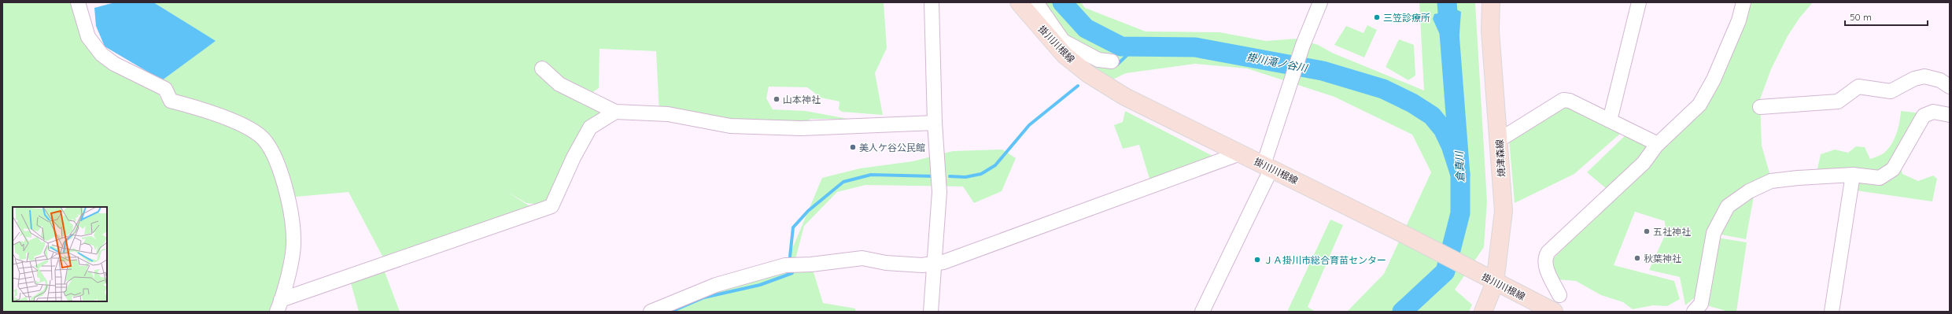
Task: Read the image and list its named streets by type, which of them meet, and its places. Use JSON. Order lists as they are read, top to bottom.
{
  "streets": {
    "main road": ["掛川川根線", "焼津森線"]
  },
  "crossings": [
    ["掛川川根線", "焼津森線"]
  ],
  "water": ["掛川滝ノ谷川", "倉真川"],
  "places": [
    "三笠診療所",
    "山本神社",
    "美人ケ谷公民館",
    "五社神社",
    "秋葉神社",
    "ＪＡ掛川市総合育苗センター"
  ],
  "scale_bar": "50 m"
}
